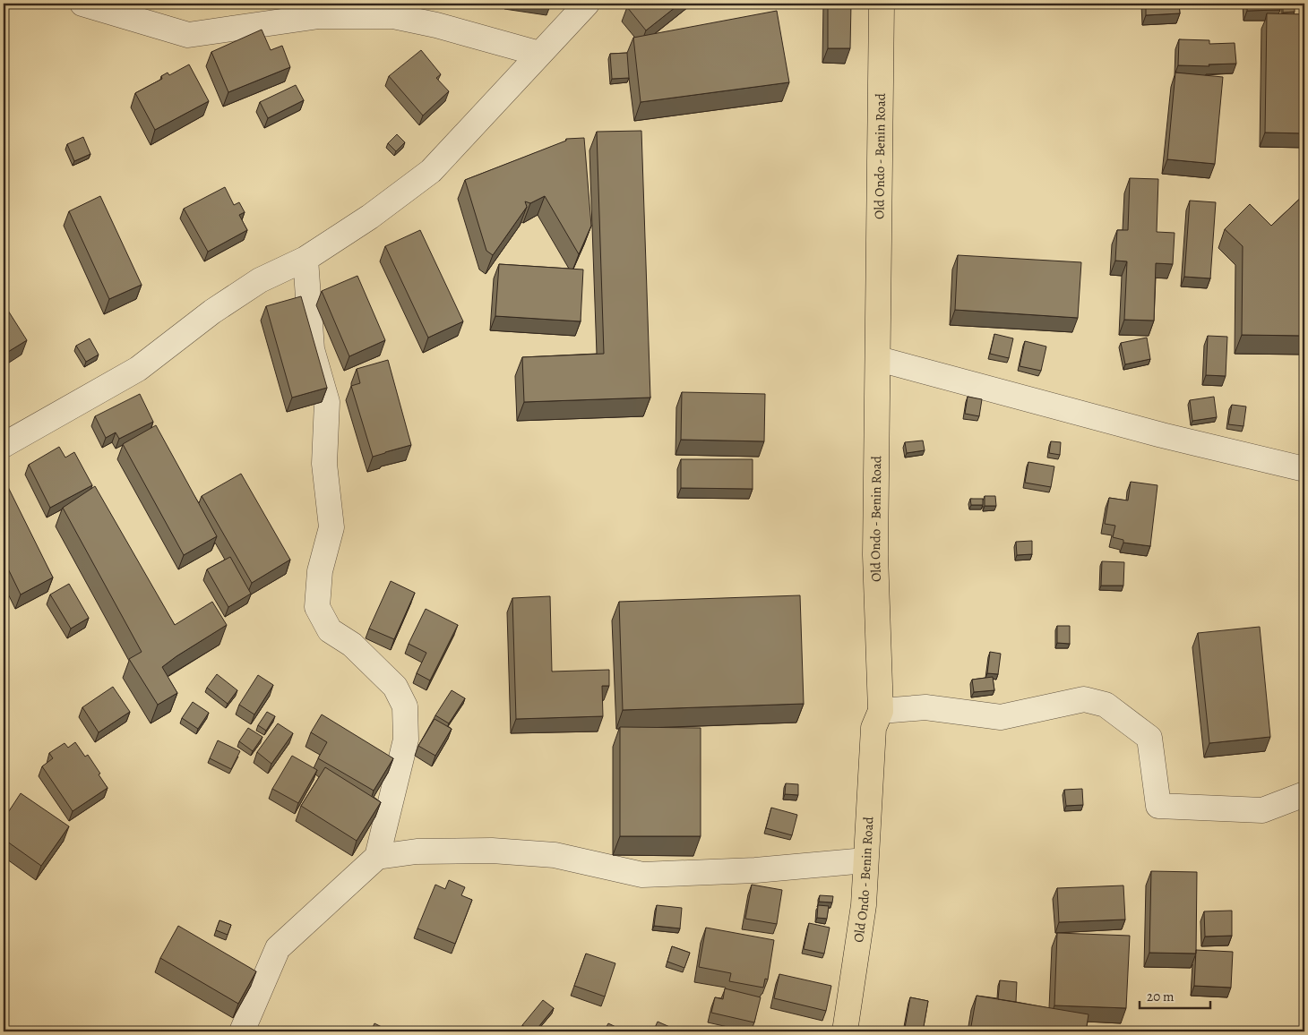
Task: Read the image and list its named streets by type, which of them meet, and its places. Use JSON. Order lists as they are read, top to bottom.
{
  "streets": {
    "main road": ["Old Ondo - Benin Road"]
  },
  "scale_bar": "20 m"
}
